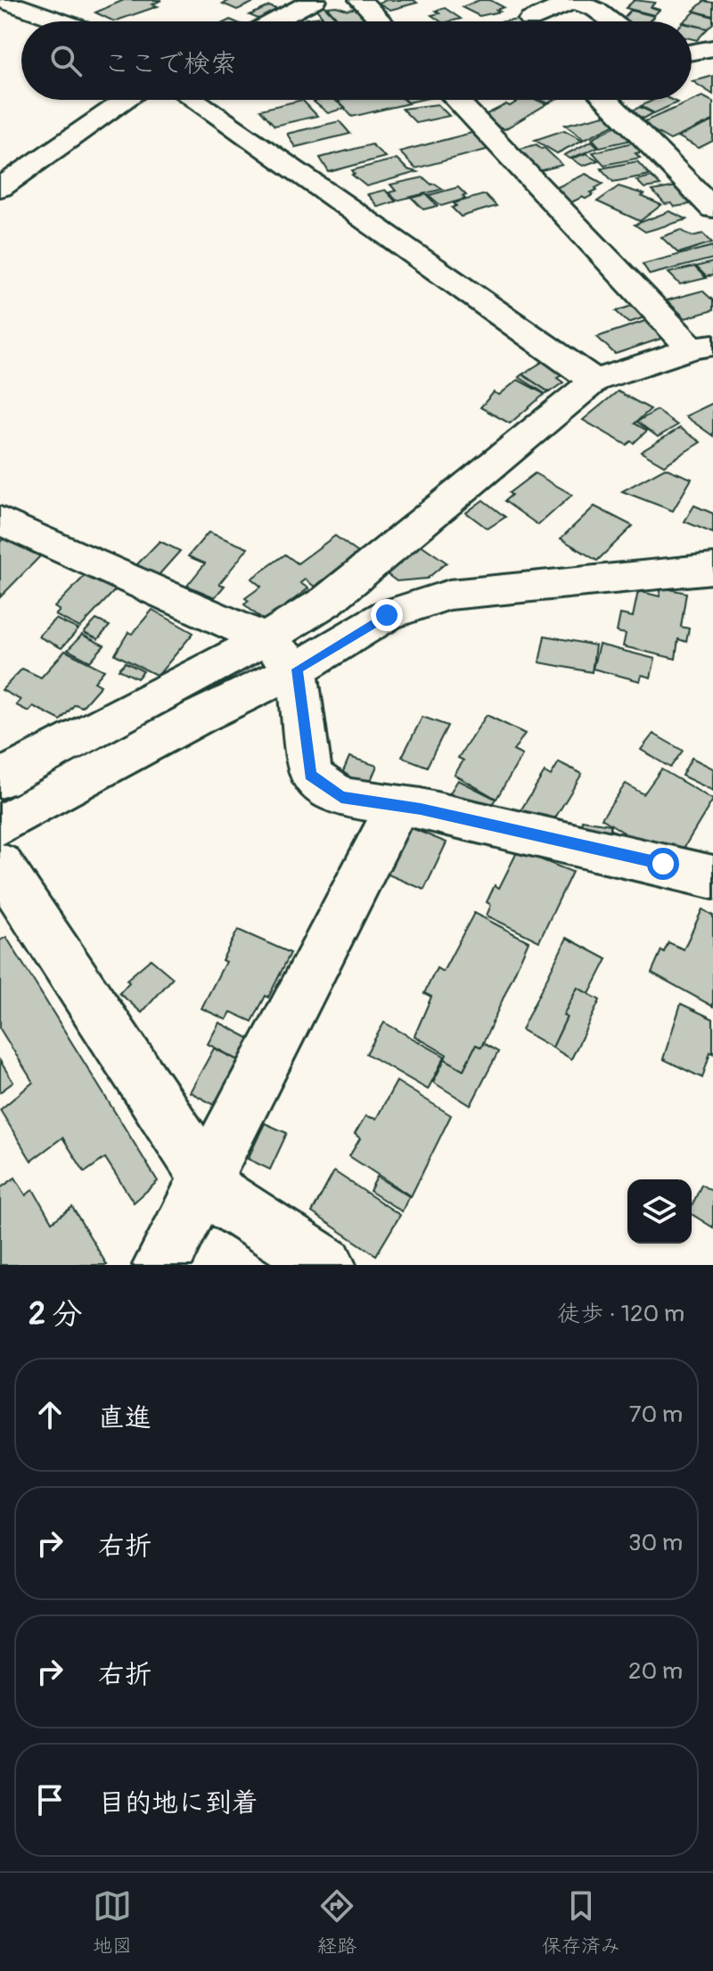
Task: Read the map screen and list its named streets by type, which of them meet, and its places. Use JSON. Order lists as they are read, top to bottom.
{
  "page": {
    "search": "ここで検索",
    "heading": ["2 分", "徒歩 · 120 m"],
    "list": [
      ["直進", "70 m"],
      ["右折", "30 m"],
      ["右折", "20 m"],
      "目的地に到着"
    ],
    "nav": ["地図", "経路", "保存済み"]
  }
}
